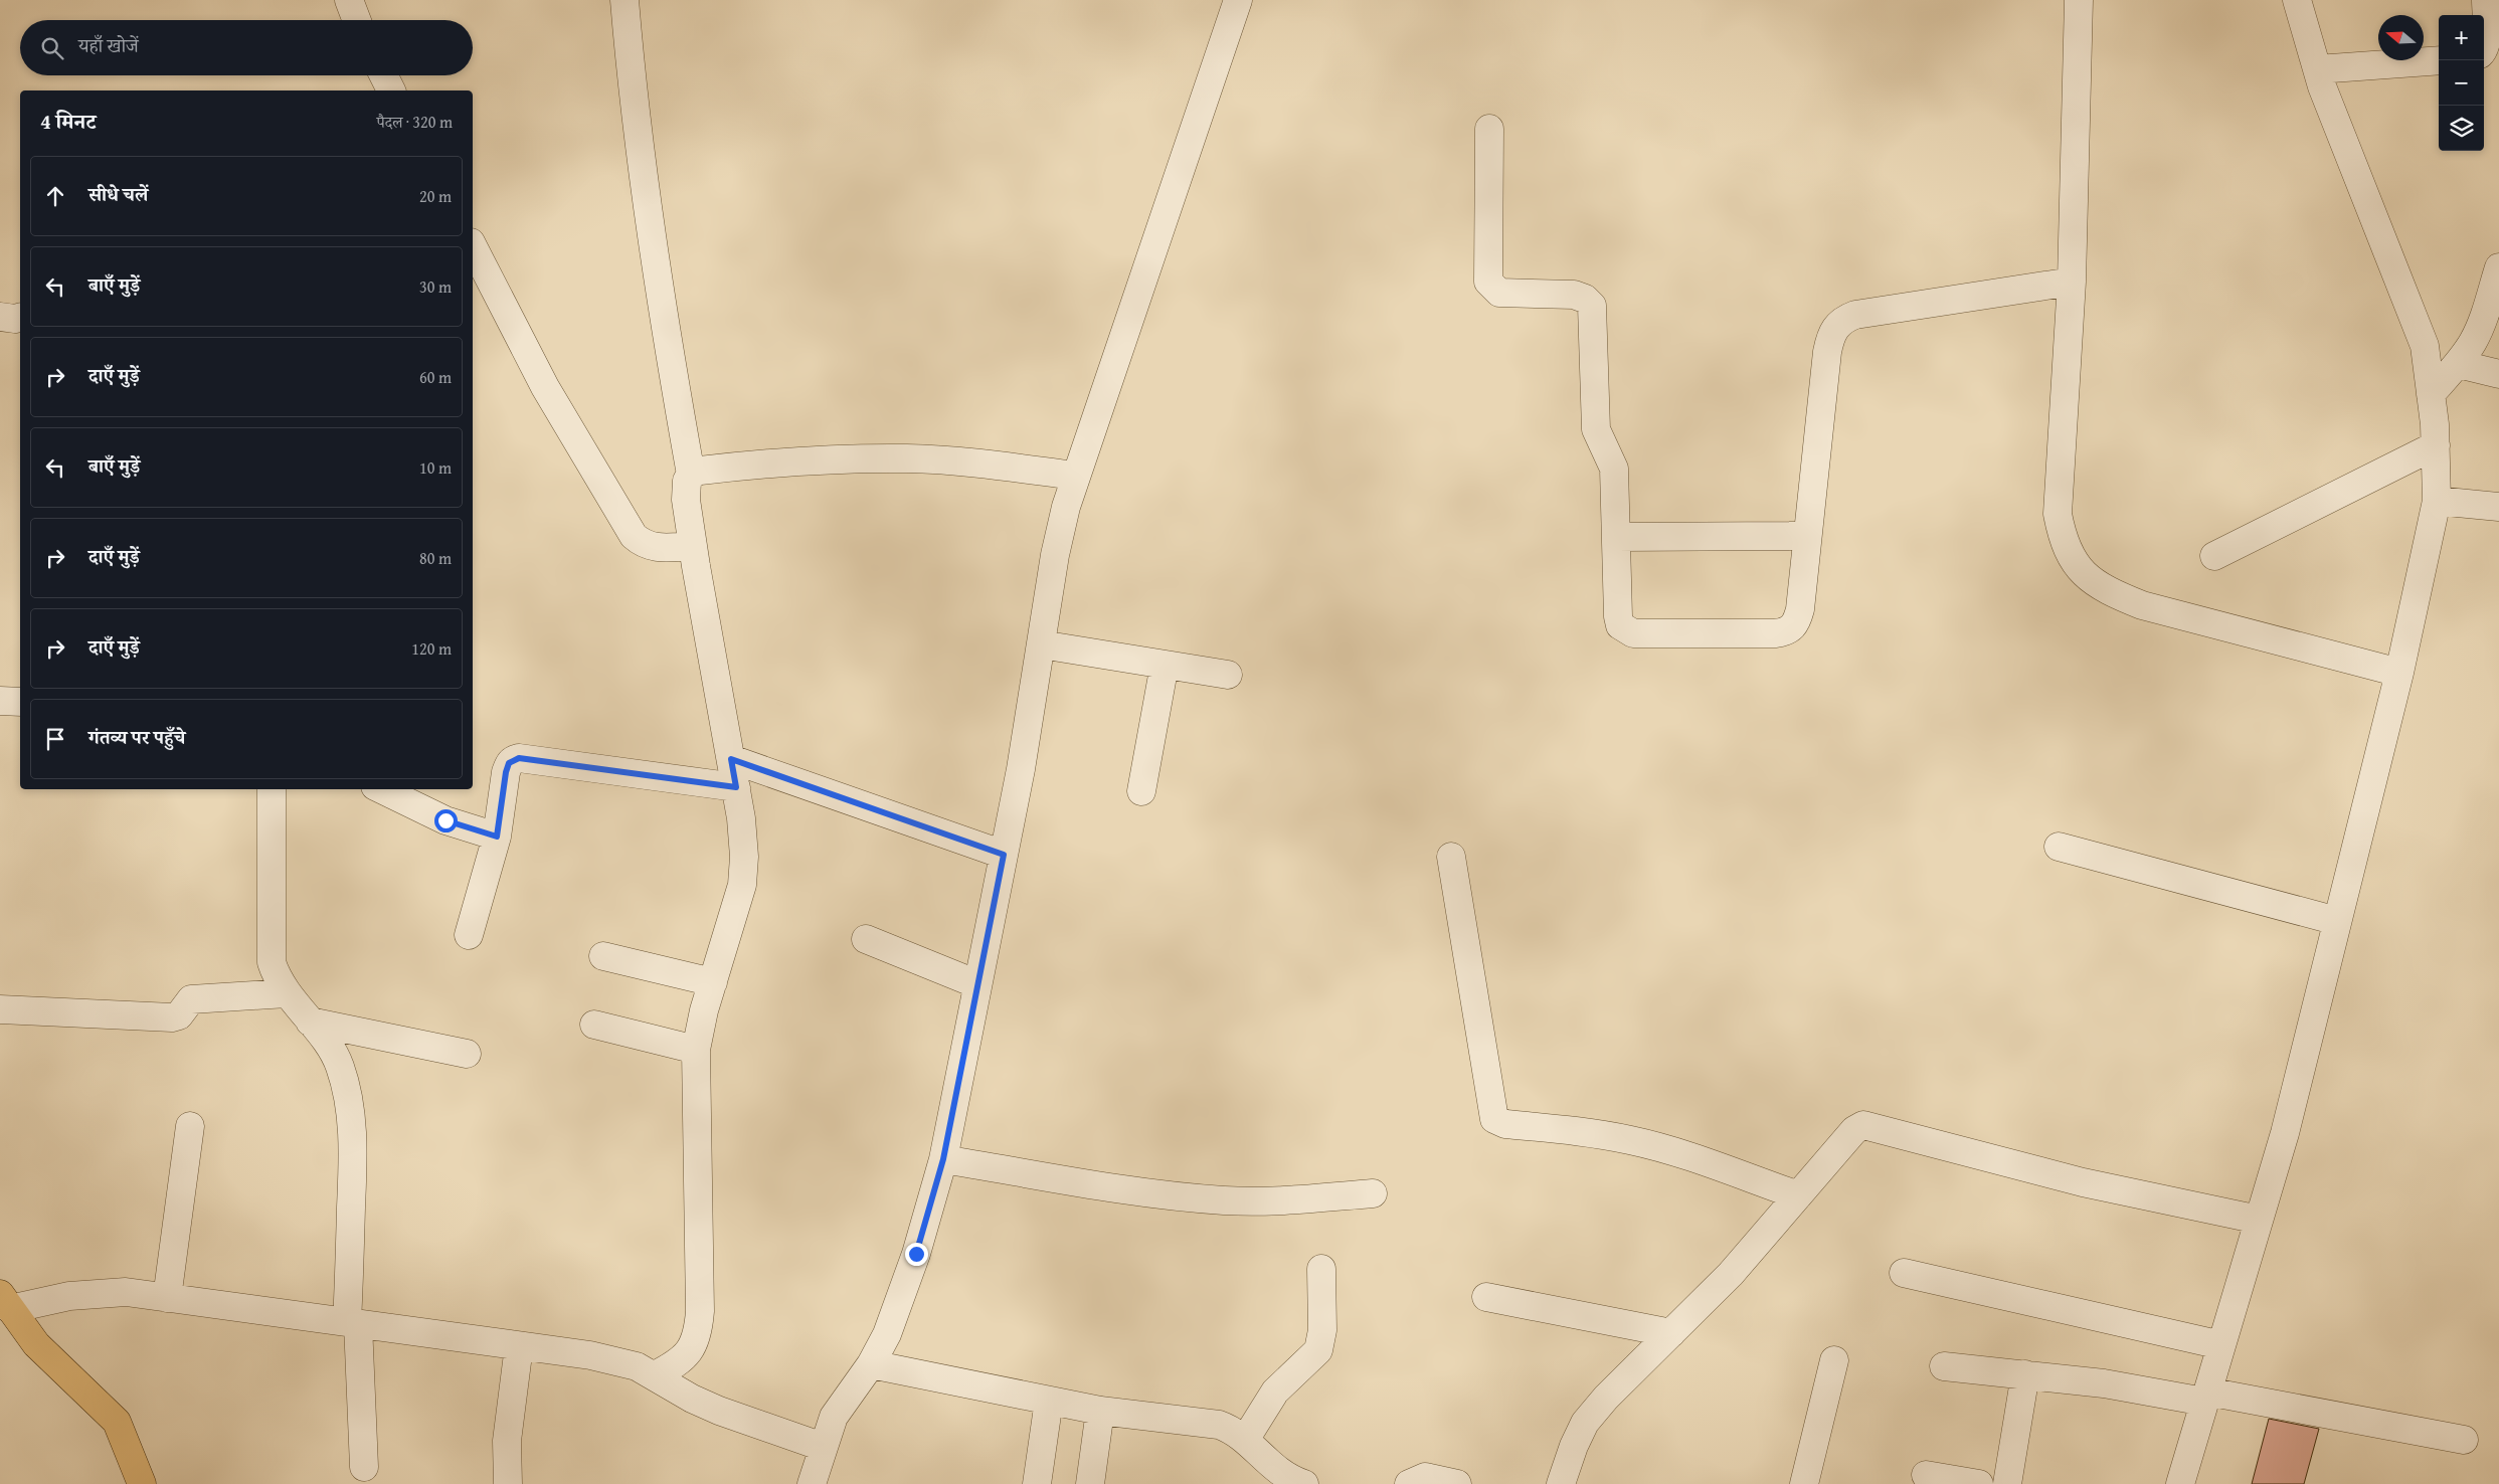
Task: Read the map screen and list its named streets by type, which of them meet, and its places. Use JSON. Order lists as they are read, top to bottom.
{
  "north": "left",
  "page": {
    "map_buttons": ["+", "−"],
    "search": "यहाँ खोजें",
    "heading": ["4 मिनट", "पैदल · 320 m"],
    "list": [
      ["सीधे चलें", "20 m"],
      ["बाएँ मुड़ें", "30 m"],
      ["दाएँ मुड़ें", "60 m"],
      ["बाएँ मुड़ें", "10 m"],
      ["दाएँ मुड़ें", "80 m"],
      ["दाएँ मुड़ें", "120 m"],
      "गंतव्य पर पहुँचे"
    ]
  }
}
